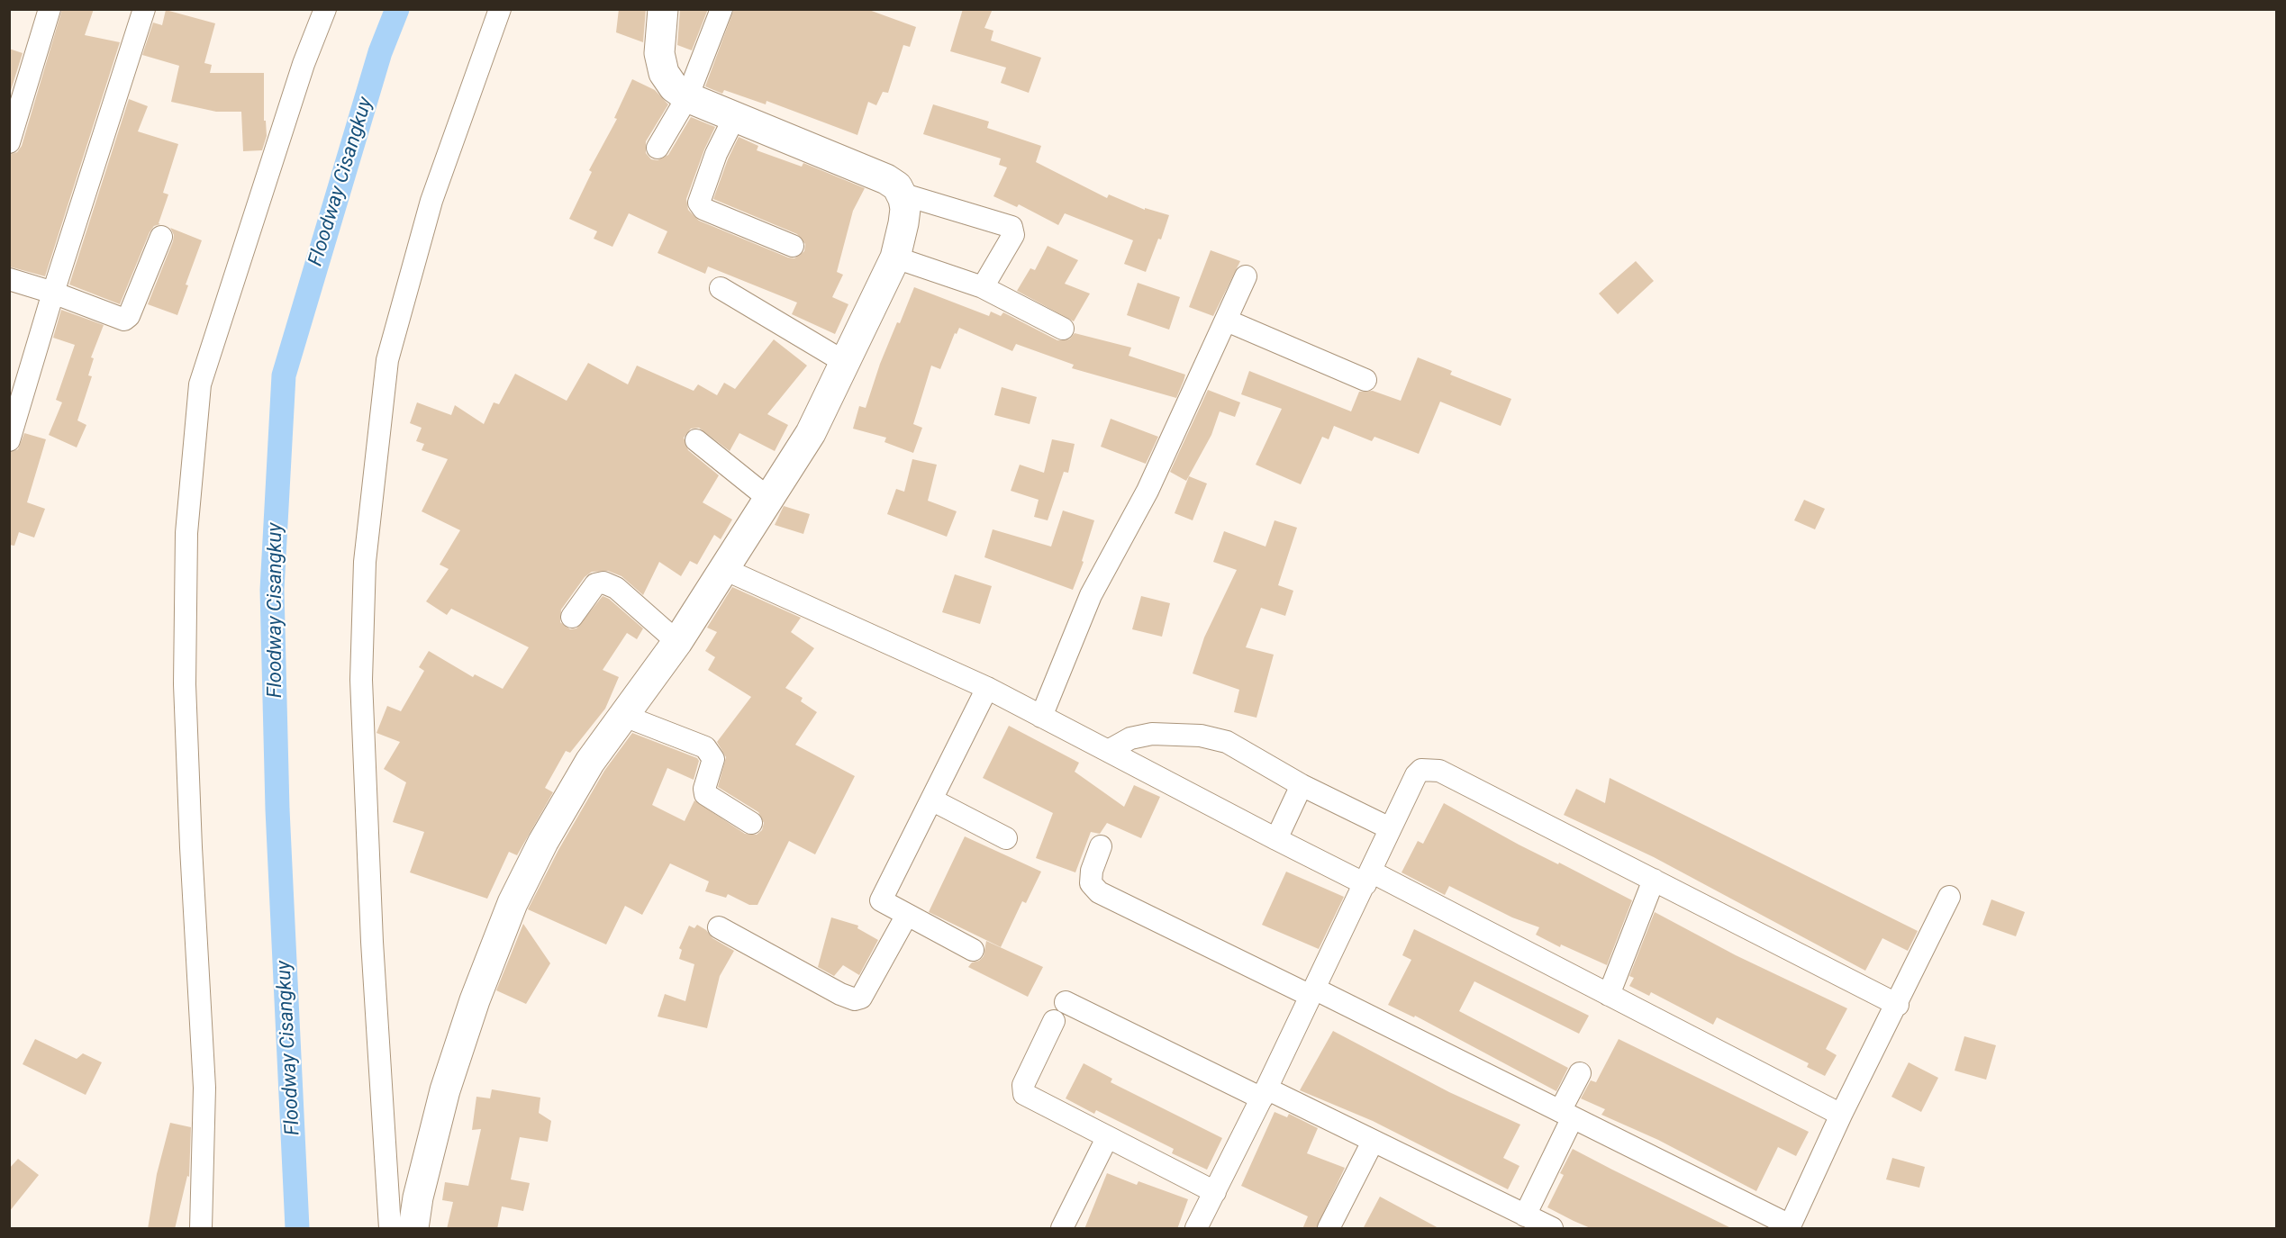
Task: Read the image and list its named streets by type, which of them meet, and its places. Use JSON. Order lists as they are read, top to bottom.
{
  "water": ["Floodway Cisangkuy"]
}
